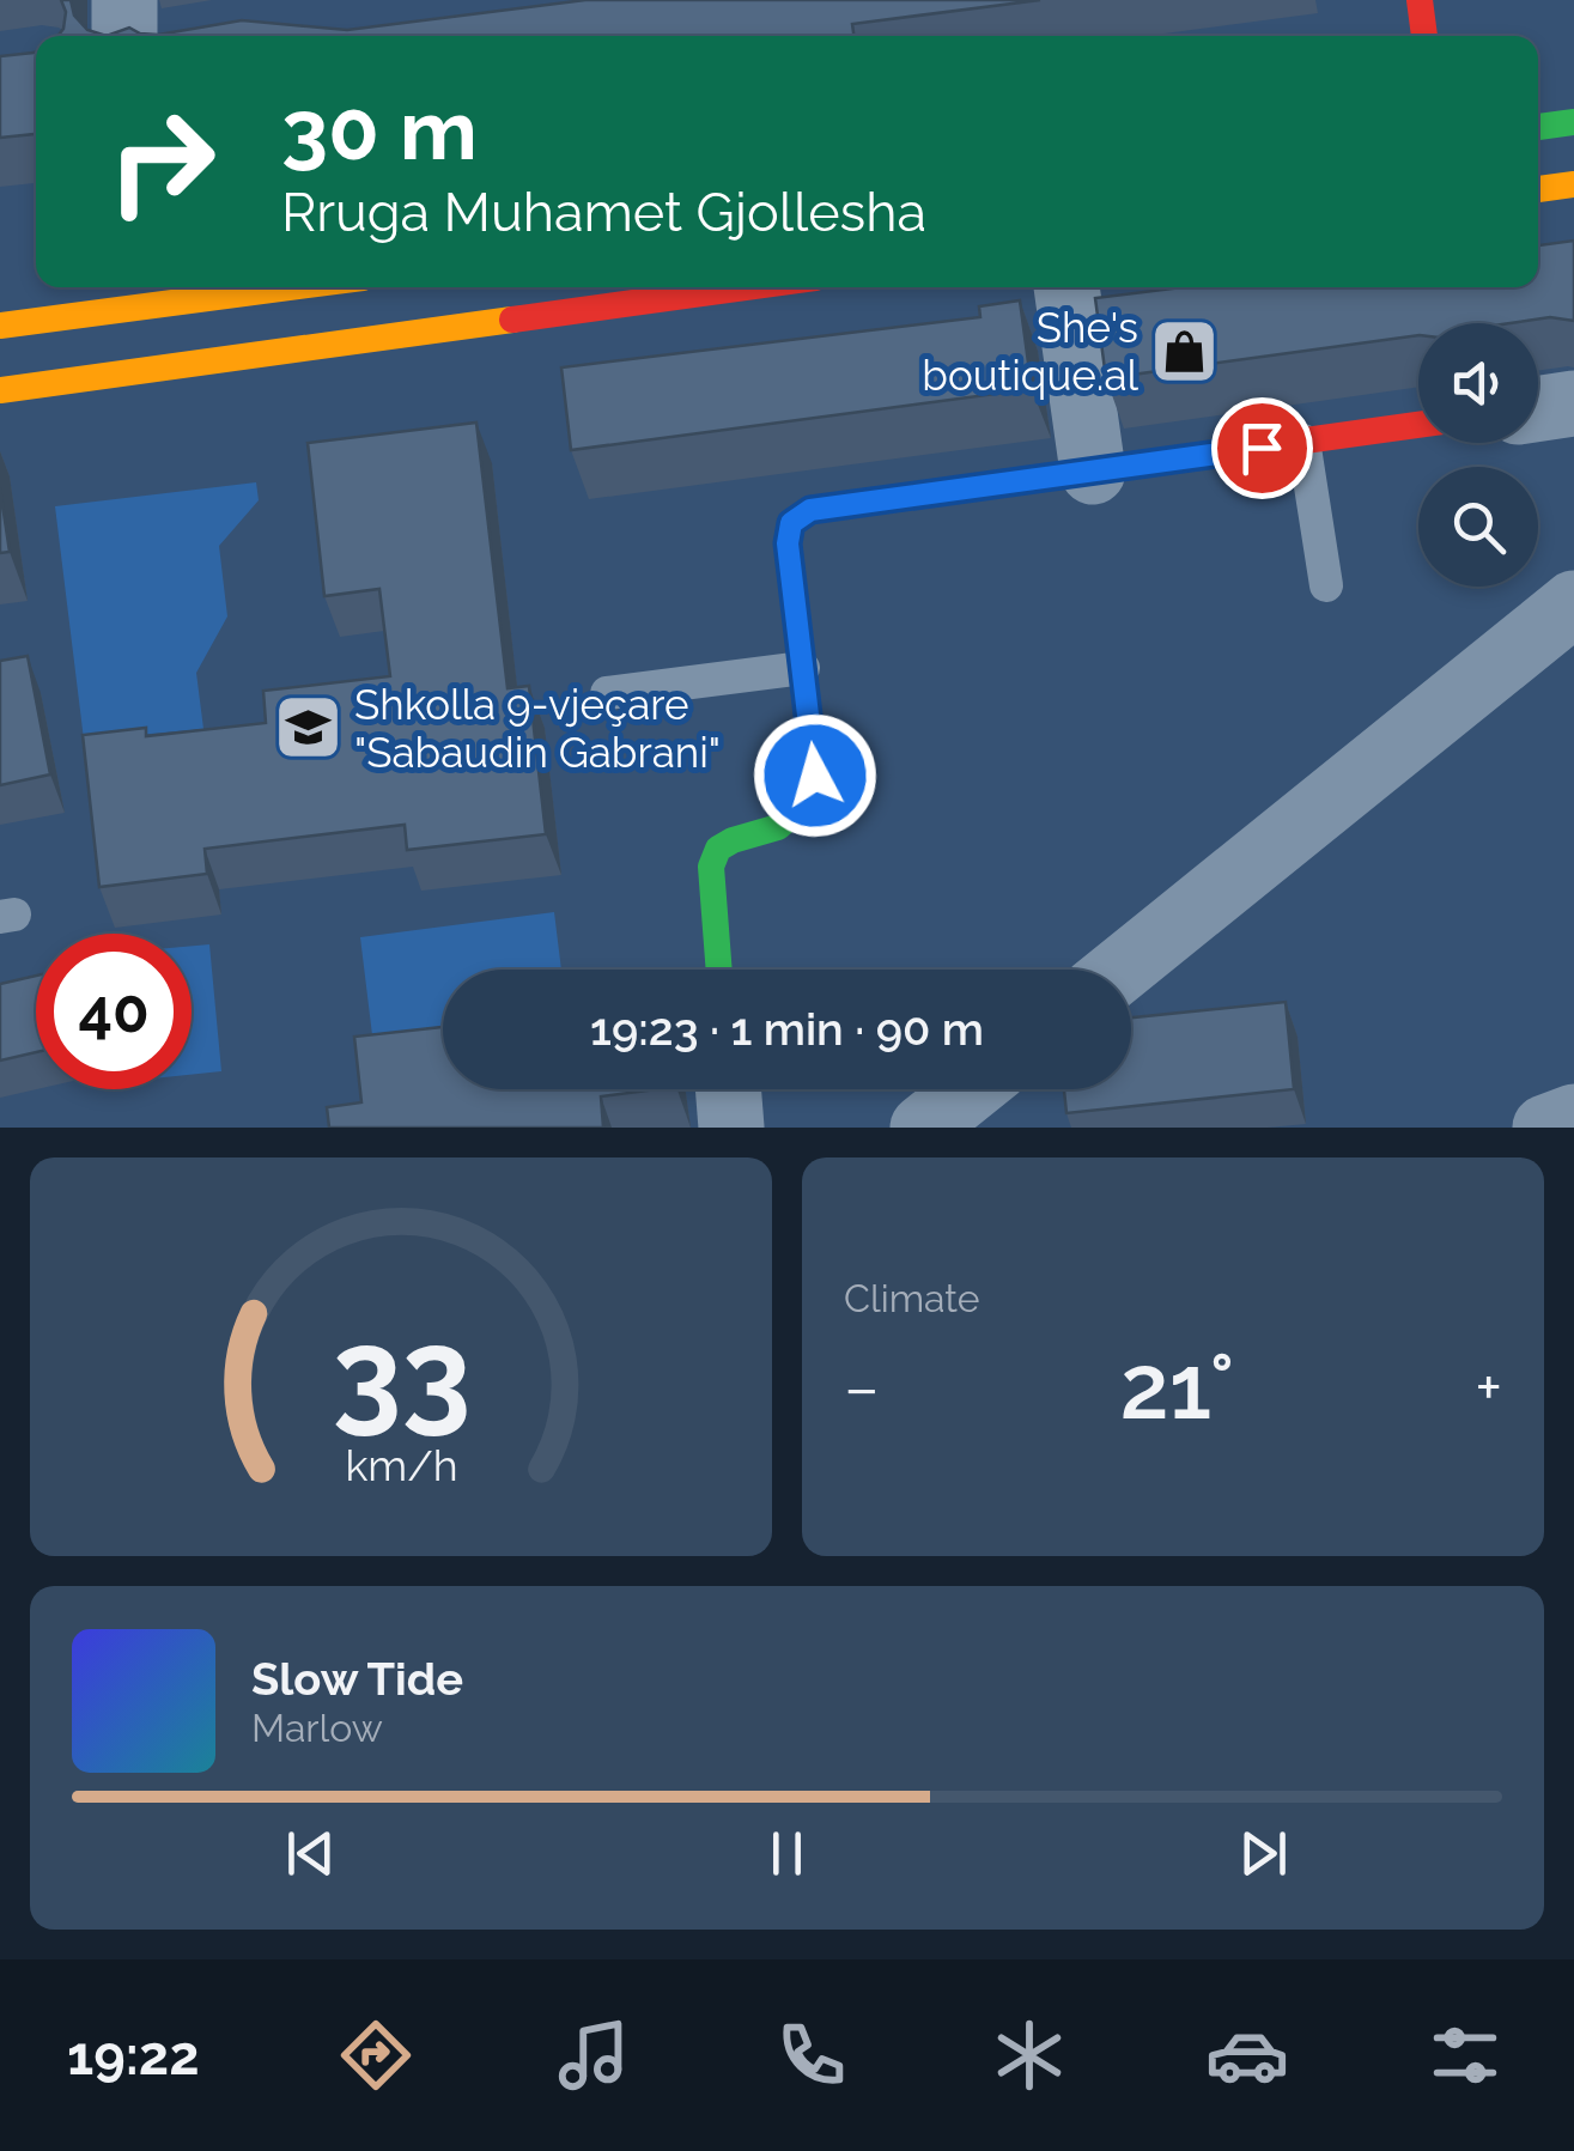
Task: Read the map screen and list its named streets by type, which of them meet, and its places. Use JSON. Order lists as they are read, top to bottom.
{
  "places": {
    "shop": ["She's boutique.al"],
    "school or university": ["Shkolla 9-vjeçare \"Sabaudin Gabrani\""]
  },
  "page": {
    "turn": ["30 m", "Rruga Muhamet Gjollesha"],
    "limit": "40",
    "trip": "19:23 · 1 min · 90 m",
    "tile": "Climate",
    "heat": ["−", "21°", "+"],
    "song": ["Slow Tide", "Marlow"],
    "tabs": "19:22",
    "gauge": ["33", "km/h"]
  }
}
